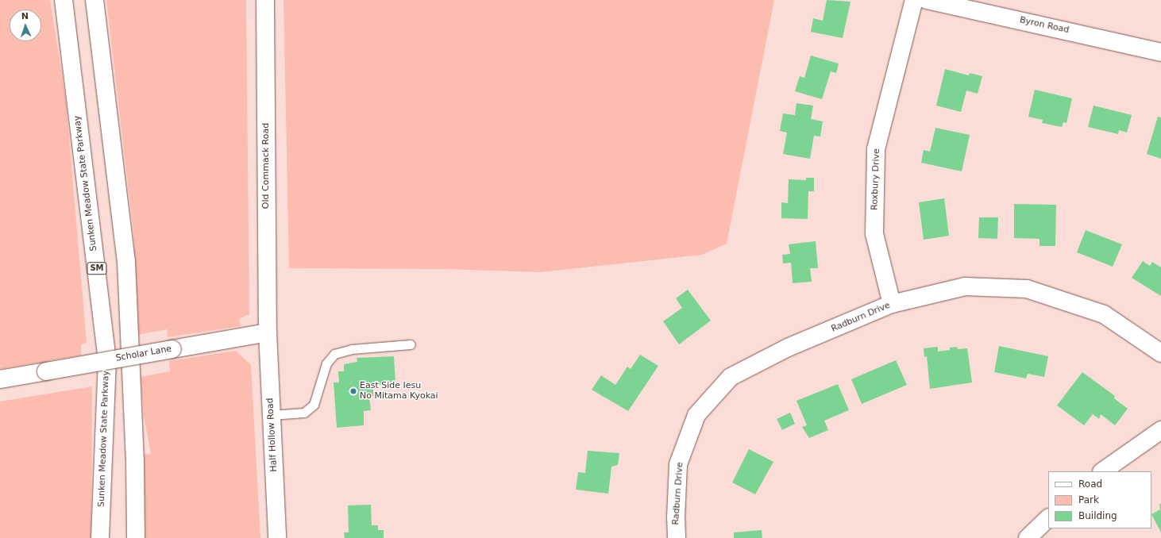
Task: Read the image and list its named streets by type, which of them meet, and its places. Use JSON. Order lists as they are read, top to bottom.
{
  "streets": {
    "main road": [
      "Byron Road",
      "Old Commack Road",
      "Roxbury Drive",
      "Sunken Meadow State Parkway",
      "SM",
      "Radburn Drive",
      "Scholar Lane",
      "Half Hollow Road"
    ]
  },
  "crossings": [
    ["Old Commack Road", "Scholar Lane"],
    ["Old Commack Road", "Half Hollow Road"],
    ["Roxbury Drive", "Radburn Drive"],
    ["Scholar Lane", "Half Hollow Road"]
  ],
  "places": ["East Side Iesu No Mitama Kyokai"],
  "legend": ["Road", "Park", "Building"],
  "north": "top"
}
